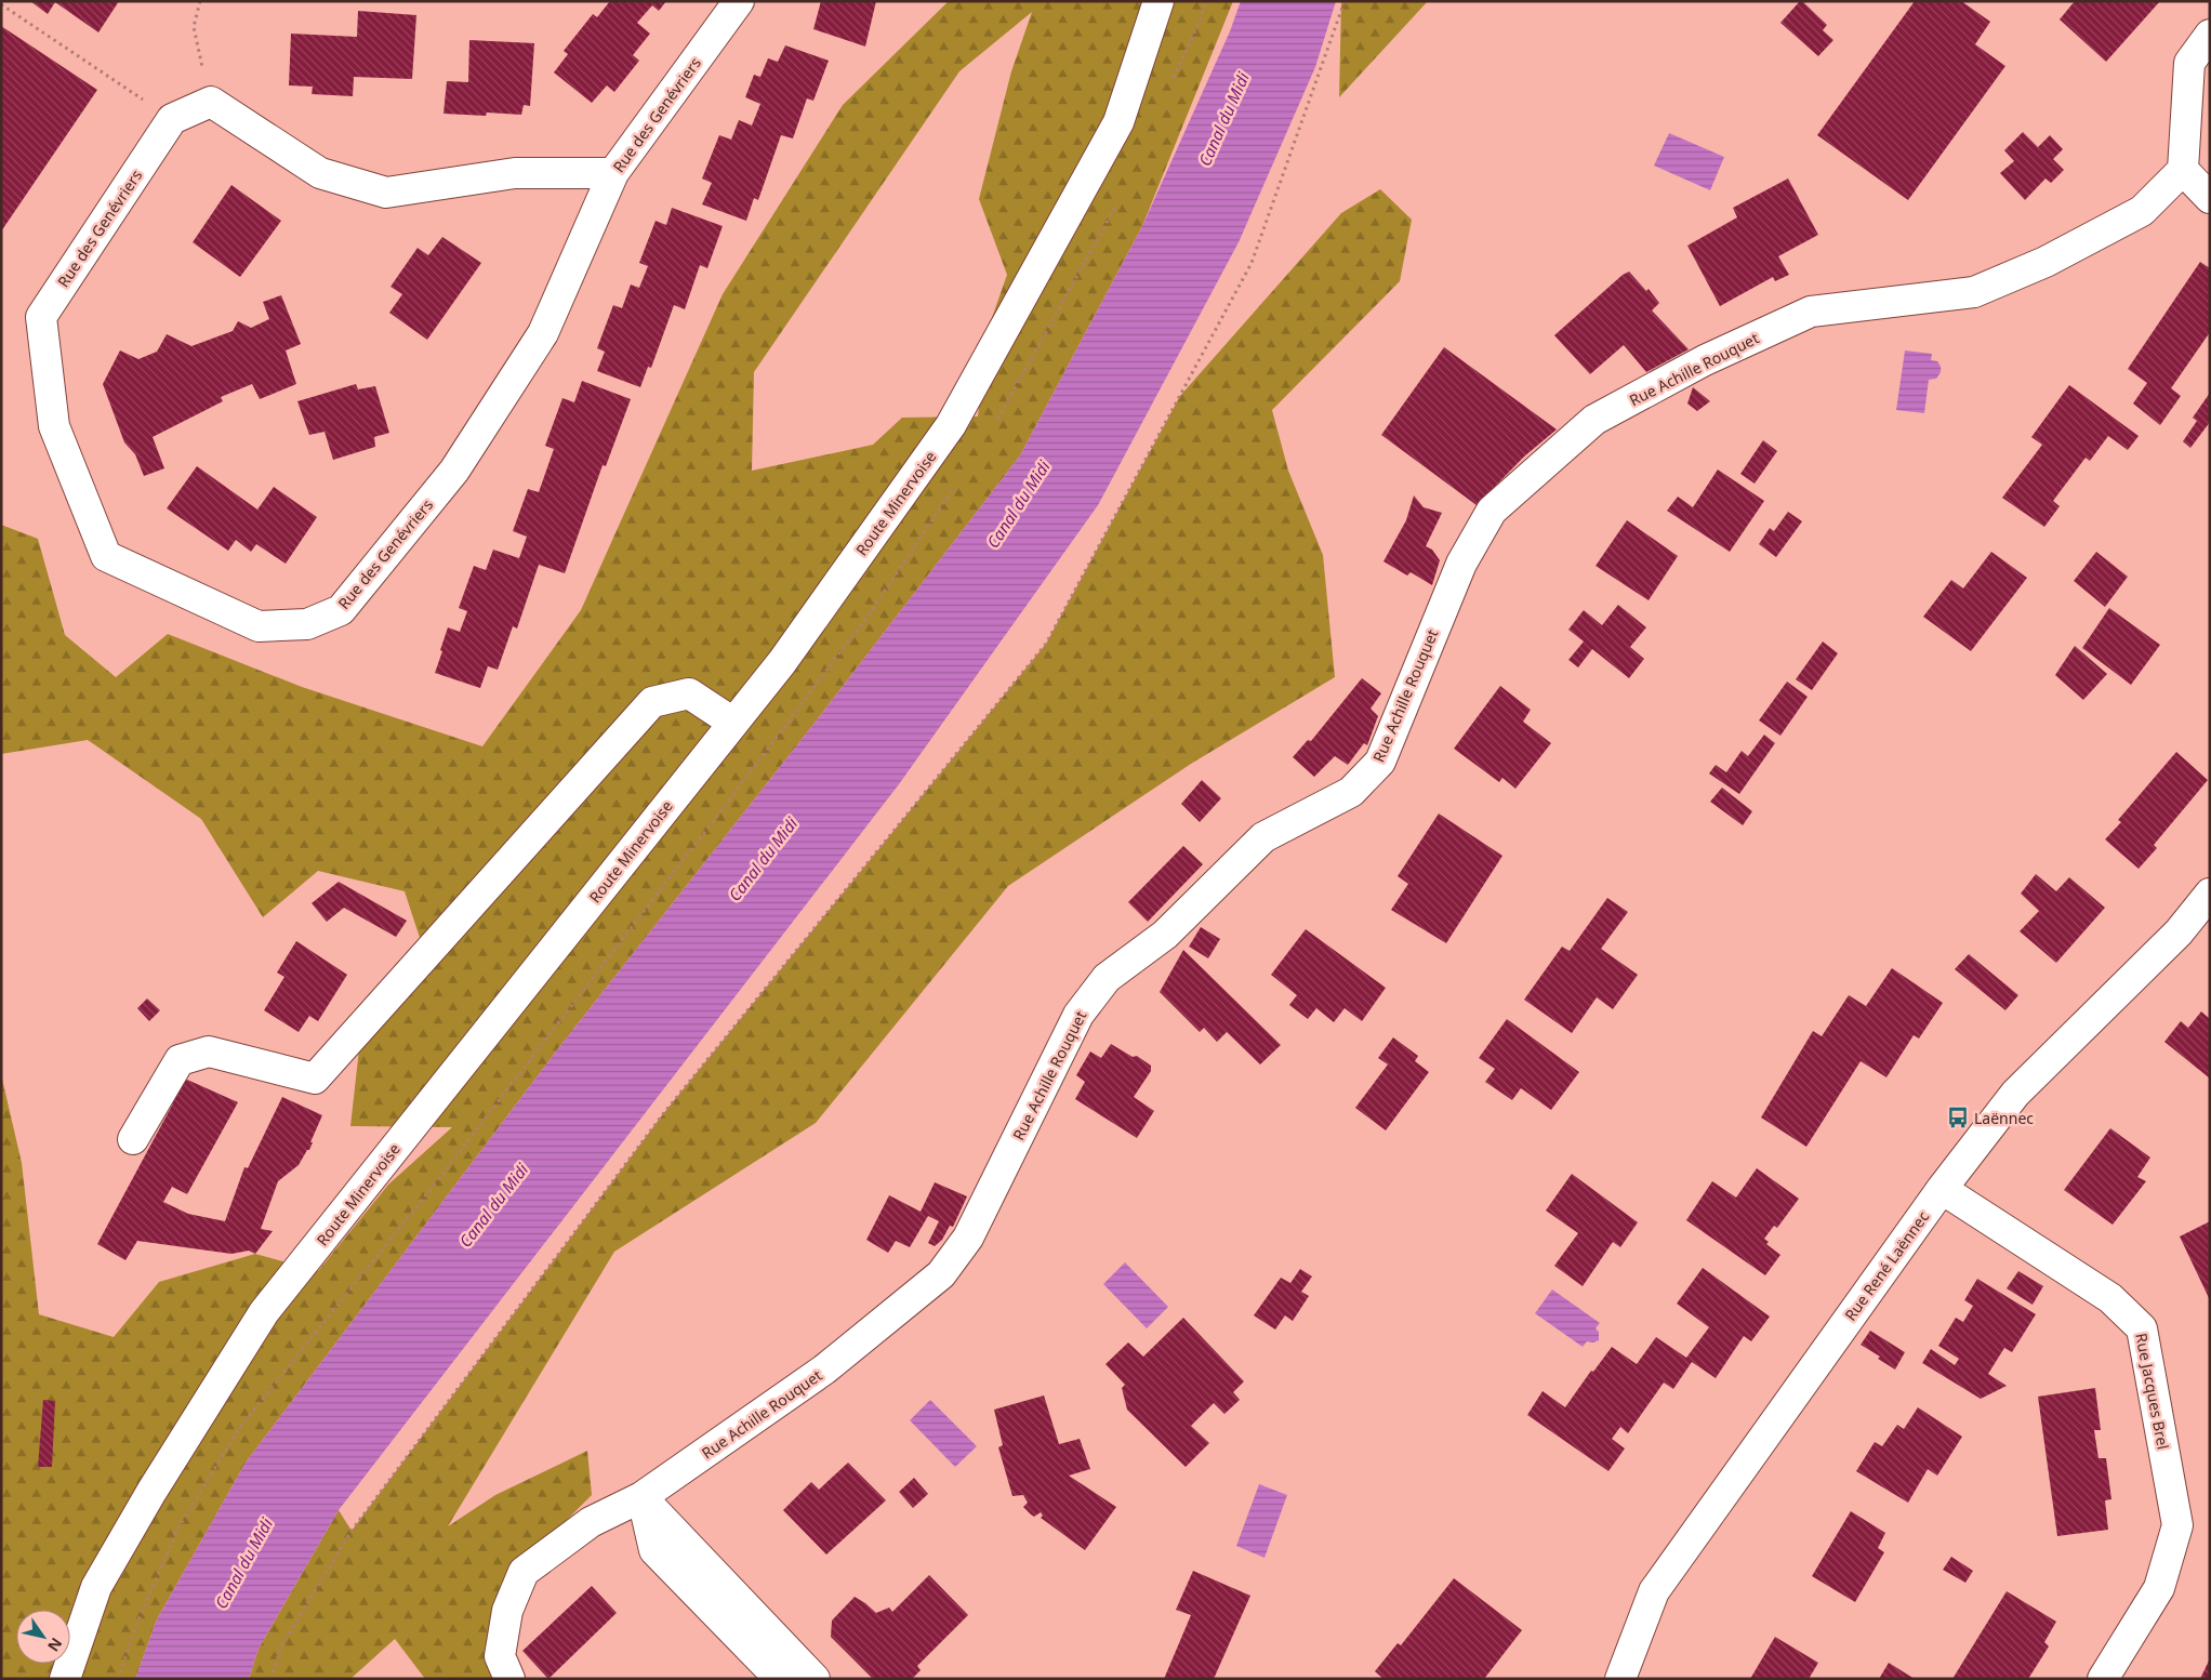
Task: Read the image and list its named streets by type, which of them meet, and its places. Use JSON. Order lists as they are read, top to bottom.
{
  "streets": {
    "street": [
      "Rue des Genévriers",
      "Rue Achille Rouquet",
      "Route Minervoise",
      "Rue René Laënnec",
      "Rue Jacques Brel"
    ]
  },
  "crossings": [
    ["Rue René Laënnec", "Rue Jacques Brel"]
  ],
  "water": ["Canal du Midi"],
  "places": {
    "bus stop": ["Laënnec"]
  },
  "north": "bottom right"
}
